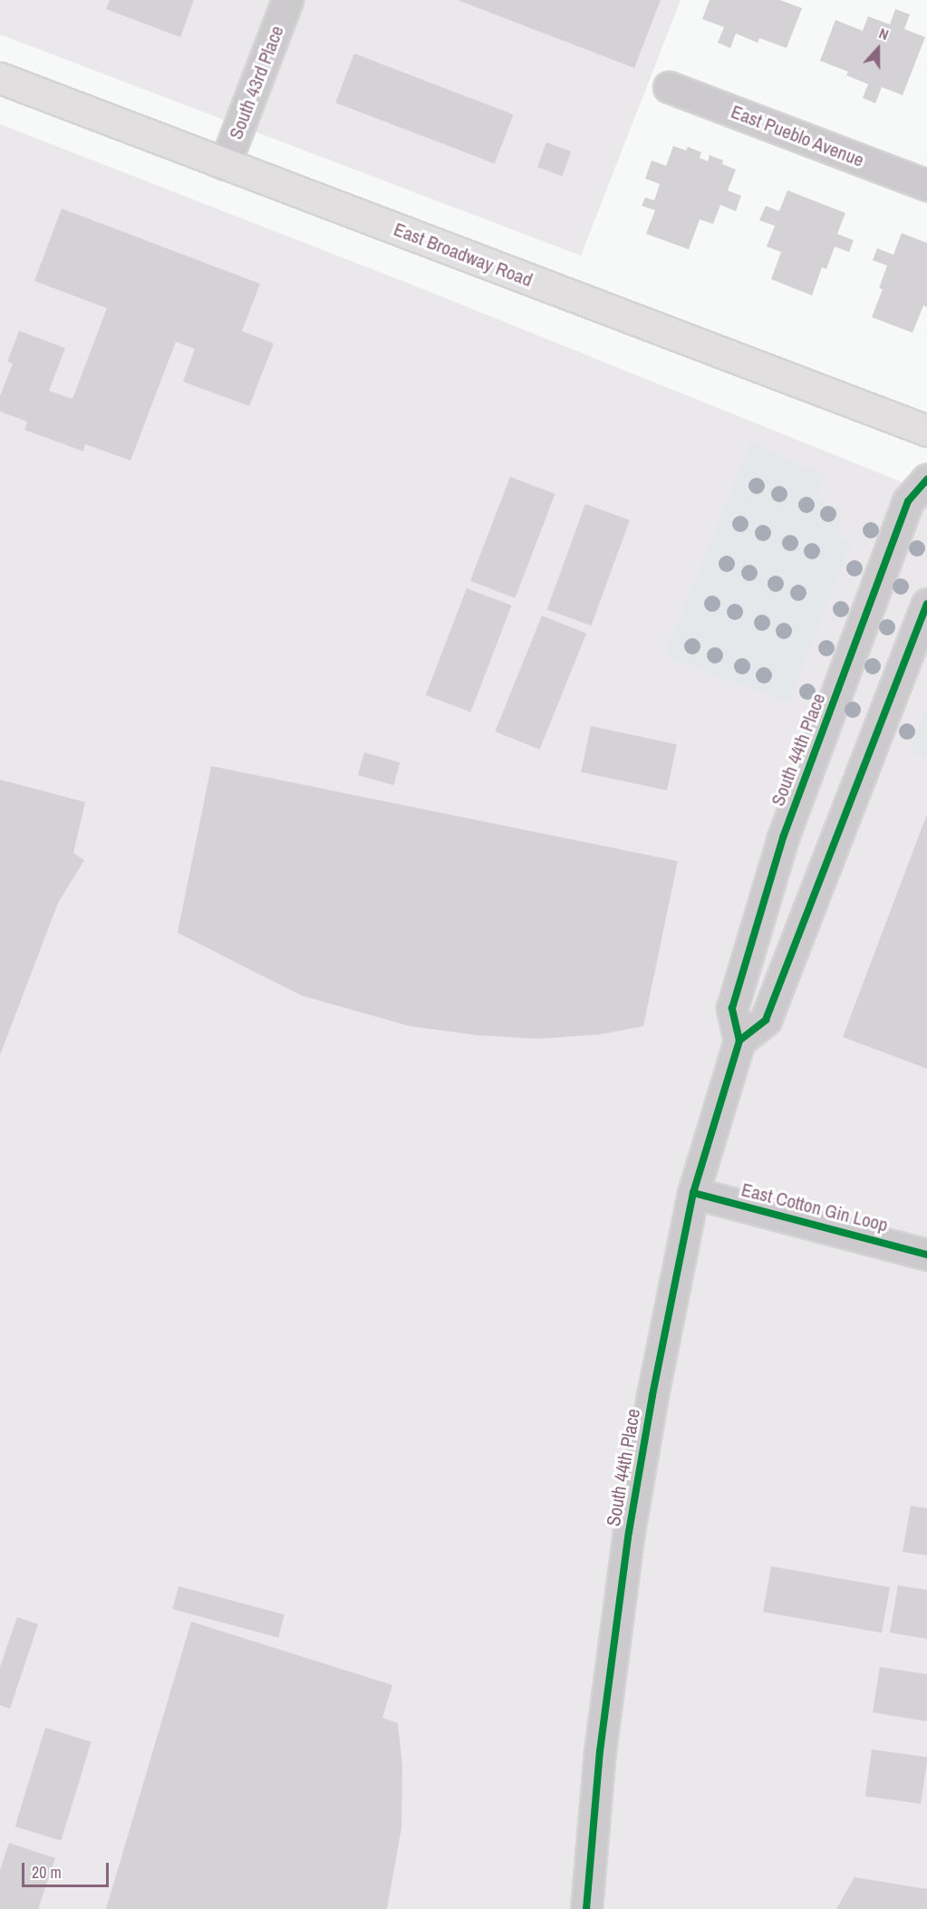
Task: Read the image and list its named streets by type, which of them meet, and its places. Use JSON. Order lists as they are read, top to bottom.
{
  "streets": {
    "main road": ["East Broadway Road"],
    "street": [
      "South 43rd Place",
      "East Pueblo Avenue",
      "South 44th Place",
      "East Cotton Gin Loop"
    ]
  },
  "crossings": [
    ["South 43rd Place", "East Broadway Road"],
    ["South 44th Place", "East Cotton Gin Loop"]
  ],
  "scale_bar": "20 m",
  "north": "top"
}
